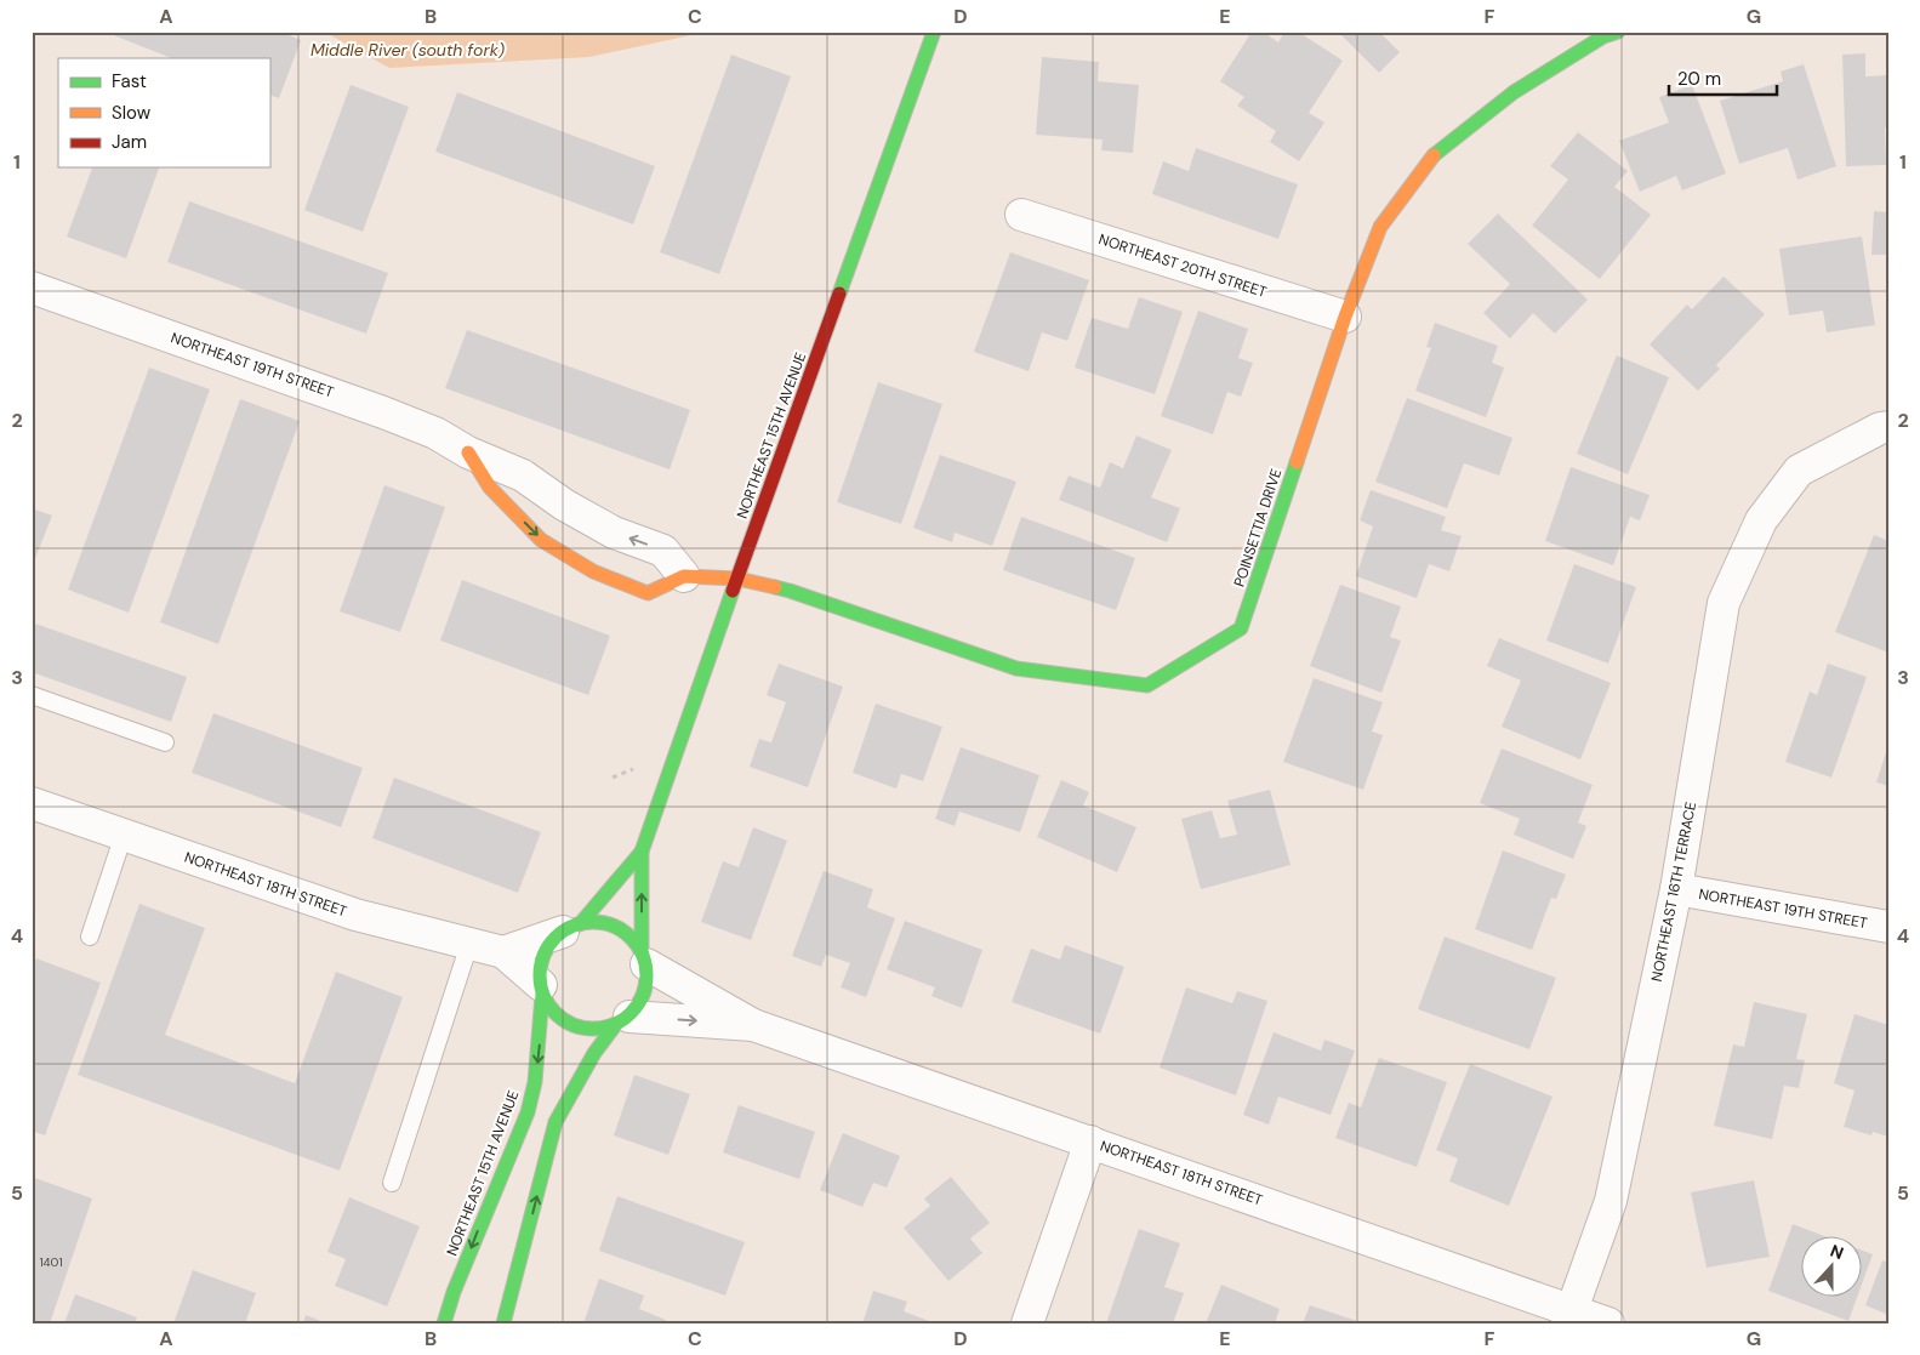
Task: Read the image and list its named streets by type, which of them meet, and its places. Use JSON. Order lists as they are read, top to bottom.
{
  "streets": {
    "street": [
      "NORTHEAST 20TH STREET",
      "NORTHEAST 19TH STREET",
      "NORTHEAST 15TH AVENUE",
      "POINSETTIA DRIVE",
      "NORTHEAST 18TH STREET",
      "NORTHEAST 16TH TERRACE"
    ]
  },
  "crossings": [
    ["NORTHEAST 20TH STREET", "POINSETTIA DRIVE"],
    ["NORTHEAST 19TH STREET", "NORTHEAST 15TH AVENUE"],
    ["NORTHEAST 19TH STREET", "POINSETTIA DRIVE"],
    ["NORTHEAST 19TH STREET", "NORTHEAST 16TH TERRACE"],
    ["NORTHEAST 15TH AVENUE", "POINSETTIA DRIVE"],
    ["NORTHEAST 15TH AVENUE", "NORTHEAST 18TH STREET"],
    ["NORTHEAST 18TH STREET", "NORTHEAST 16TH TERRACE"]
  ],
  "water": ["Middle River (south fork)"],
  "house_numbers": ["1401"],
  "legend": ["Fast", "Slow", "Jam"],
  "scale_bar": "20 m",
  "north": "top",
  "grid": {
    "columns": [
      "A",
      "B",
      "C",
      "D",
      "E",
      "F",
      "G"
    ],
    "rows": [
      "1",
      "2",
      "3",
      "4",
      "5"
    ]
  }
}
